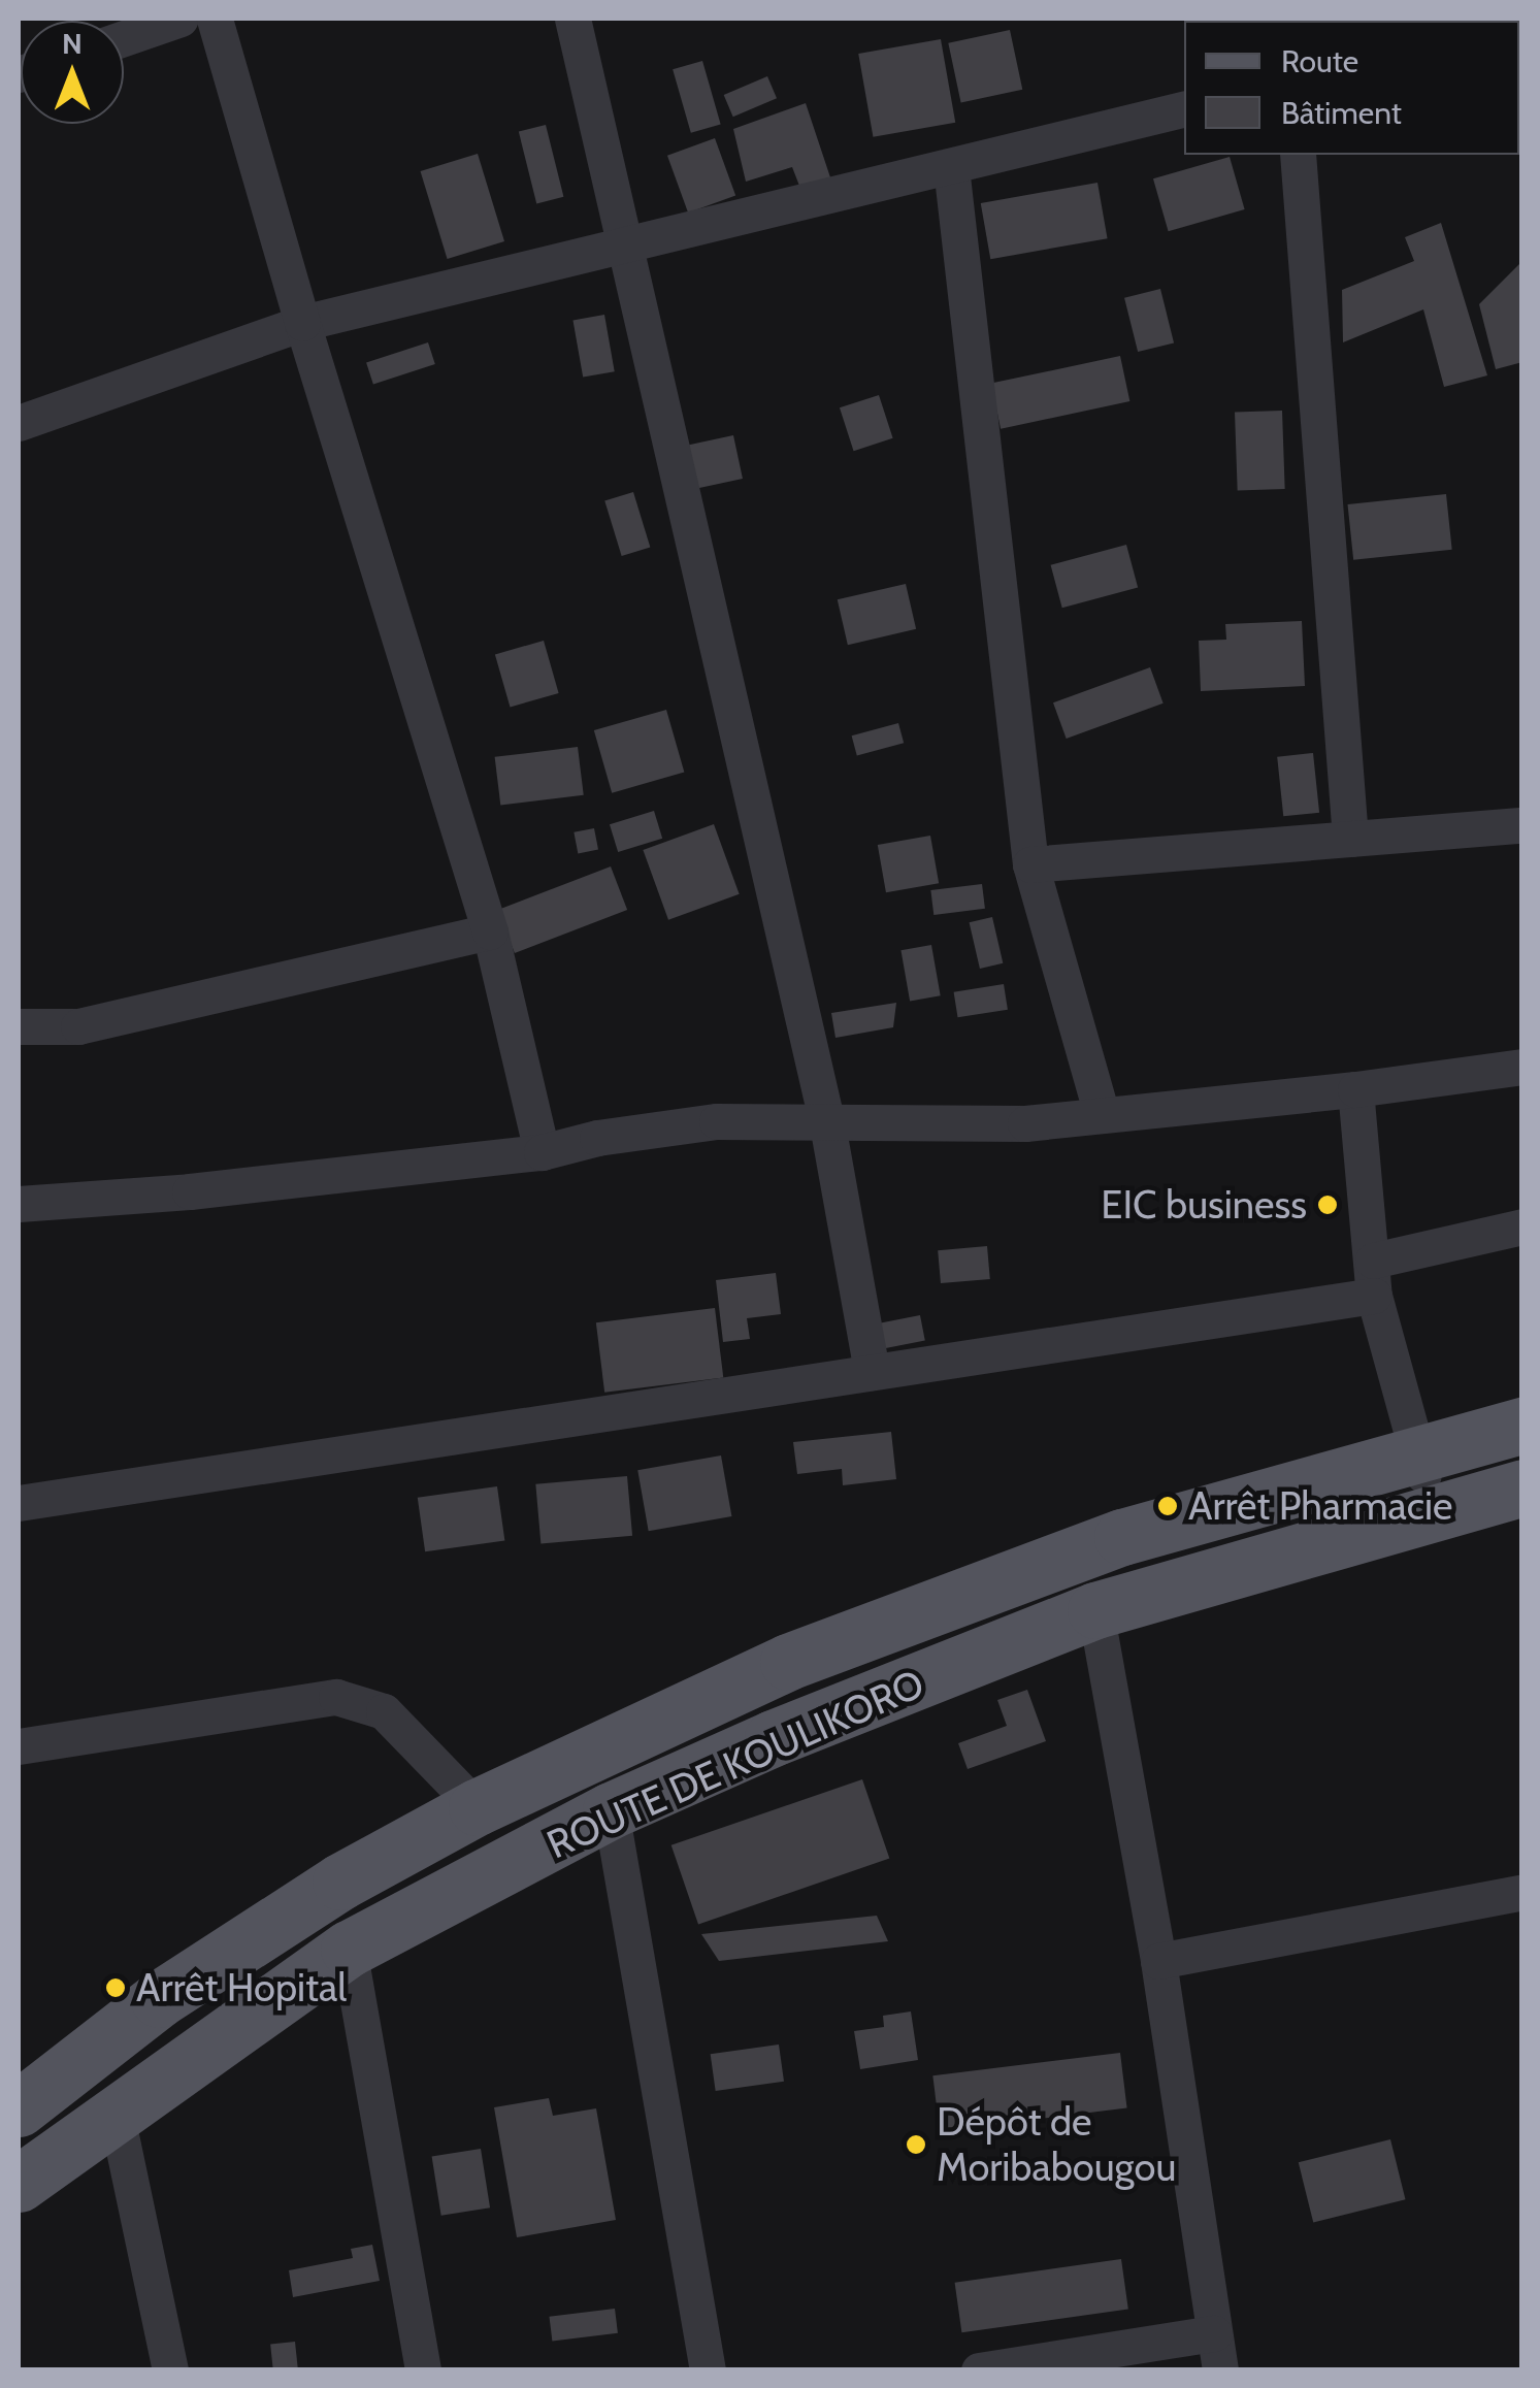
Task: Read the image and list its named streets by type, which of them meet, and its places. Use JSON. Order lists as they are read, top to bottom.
{
  "streets": {
    "main road": ["ROUTE DE KOULIKORO"]
  },
  "places": [
    "EIC business",
    "Arrêt Pharmacie",
    "Arrêt Hopital",
    "Dépôt de Moribabougou"
  ],
  "legend": ["Route", "Bâtiment"],
  "north": "top"
}
